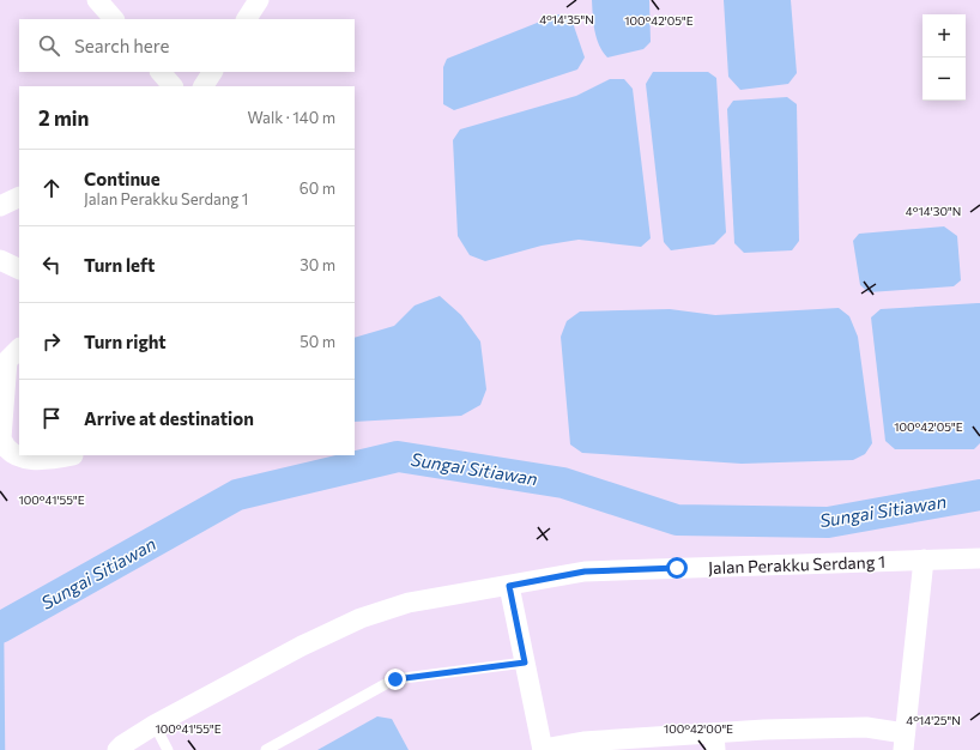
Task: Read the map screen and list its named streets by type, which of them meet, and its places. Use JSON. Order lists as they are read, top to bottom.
{
  "streets": {
    "street": ["Jalan Perakku Serdang 1"]
  },
  "water": ["Sungai Sitiawan"],
  "page": {
    "map_buttons": ["+", "−"],
    "search": "Search here",
    "heading": ["2 min", "Walk · 140 m"],
    "list": [
      ["Continue", "Jalan Perakku Serdang 1", "60 m"],
      ["Turn left", "30 m"],
      ["Turn right", "50 m"],
      "Arrive at destination"
    ]
  },
  "coordinates": [
    "4°14'35\"N",
    "100°42'05\"E",
    "4°14'30\"N",
    "100°41'55\"E",
    "4°14'25\"N",
    "100°42'00\"E"
  ]
}
